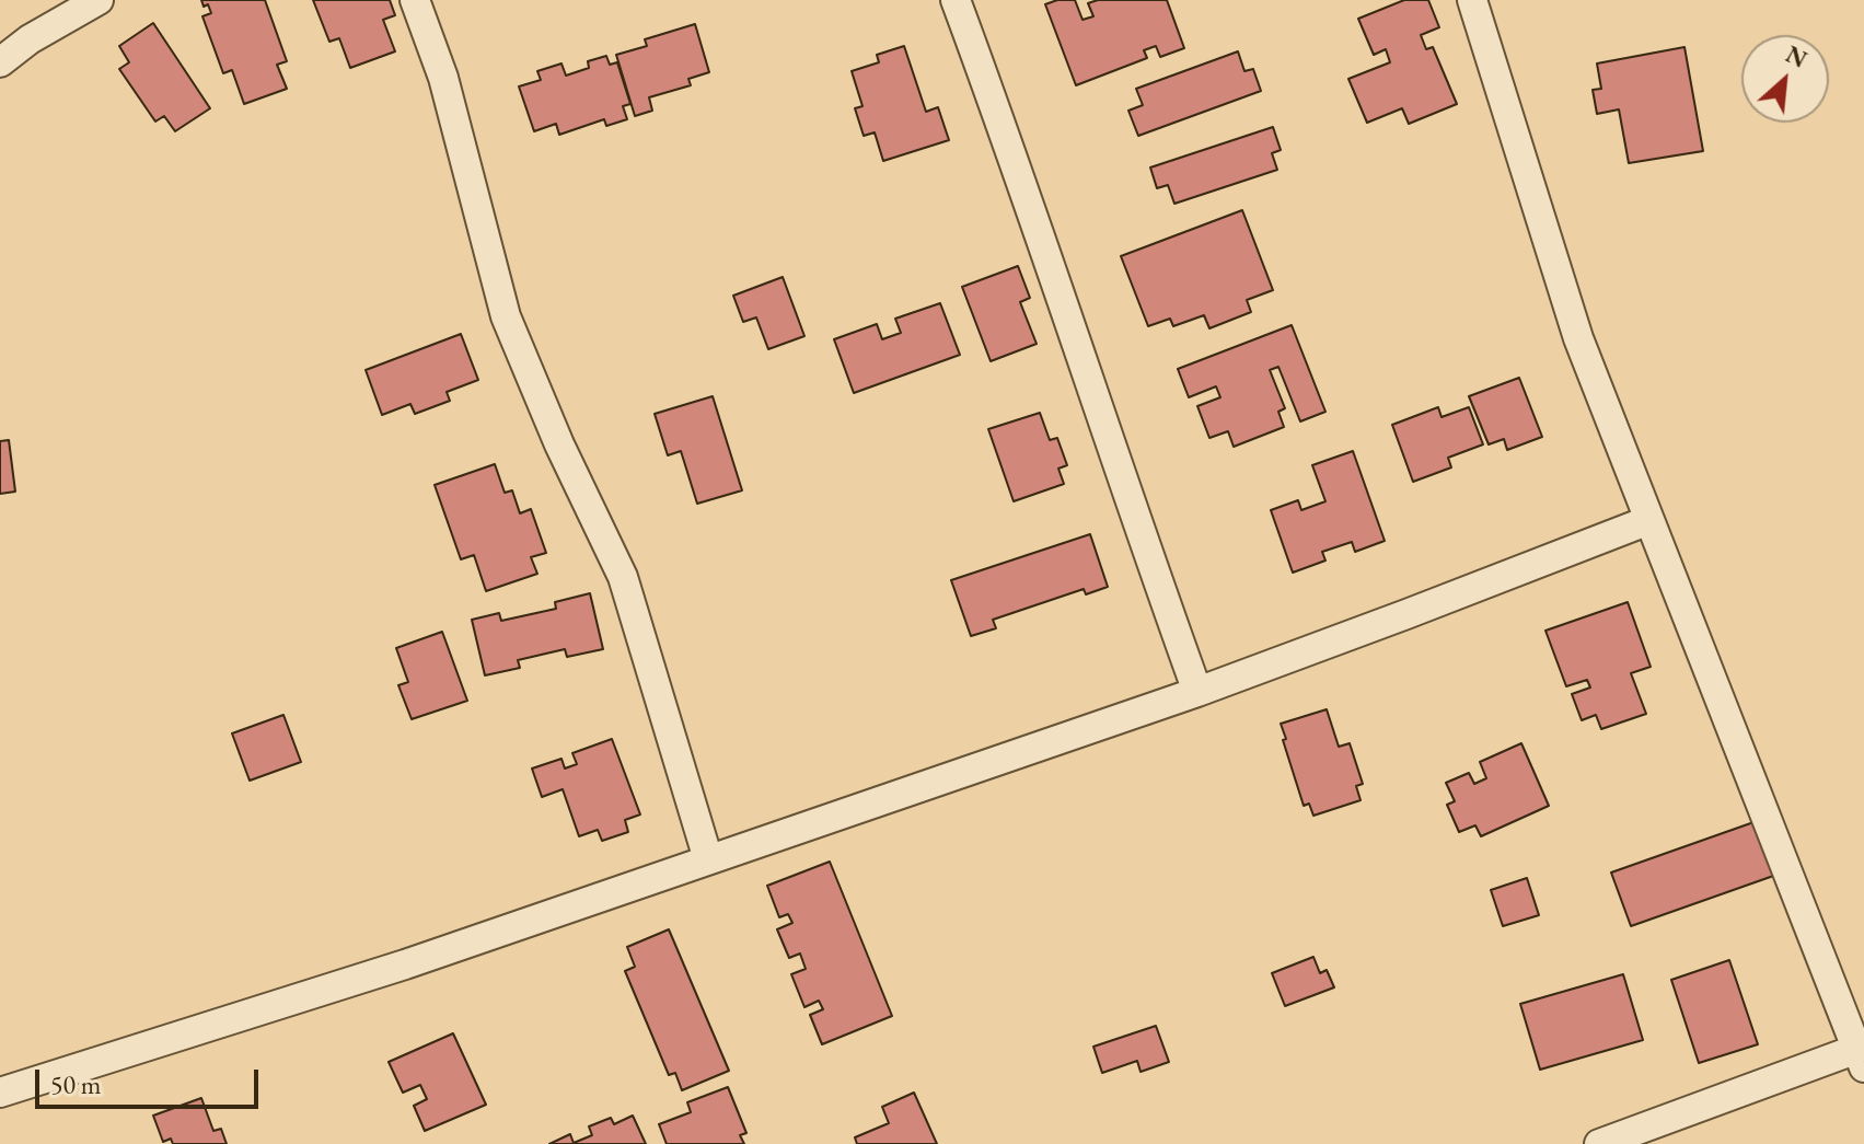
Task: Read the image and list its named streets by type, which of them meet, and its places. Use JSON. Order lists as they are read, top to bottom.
{
  "scale_bar": "50 m",
  "north": "top right"
}
